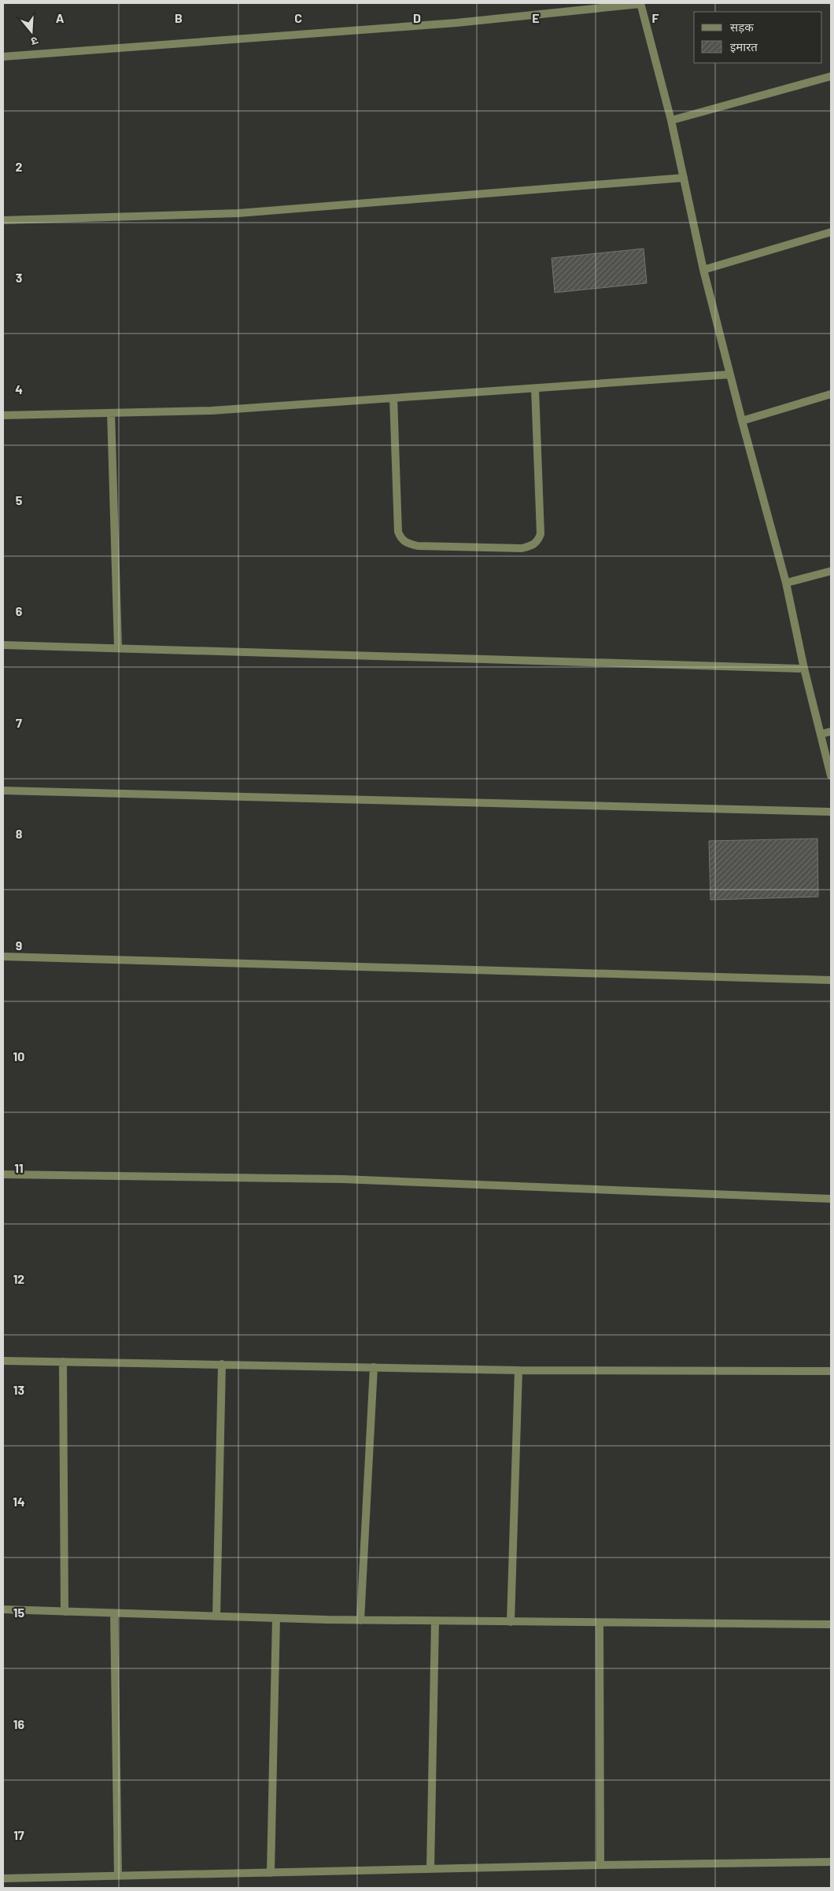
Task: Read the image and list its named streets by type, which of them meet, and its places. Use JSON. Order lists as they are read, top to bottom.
{
  "legend": ["सड़क", "इमारत"],
  "north": "bottom",
  "grid": {
    "columns": [
      "A",
      "B",
      "C",
      "D",
      "E",
      "F"
    ],
    "rows": [
      "2",
      "3",
      "4",
      "5",
      "6",
      "7",
      "8",
      "9",
      "10",
      "11",
      "12",
      "13",
      "14",
      "15",
      "16",
      "17"
    ]
  }
}
